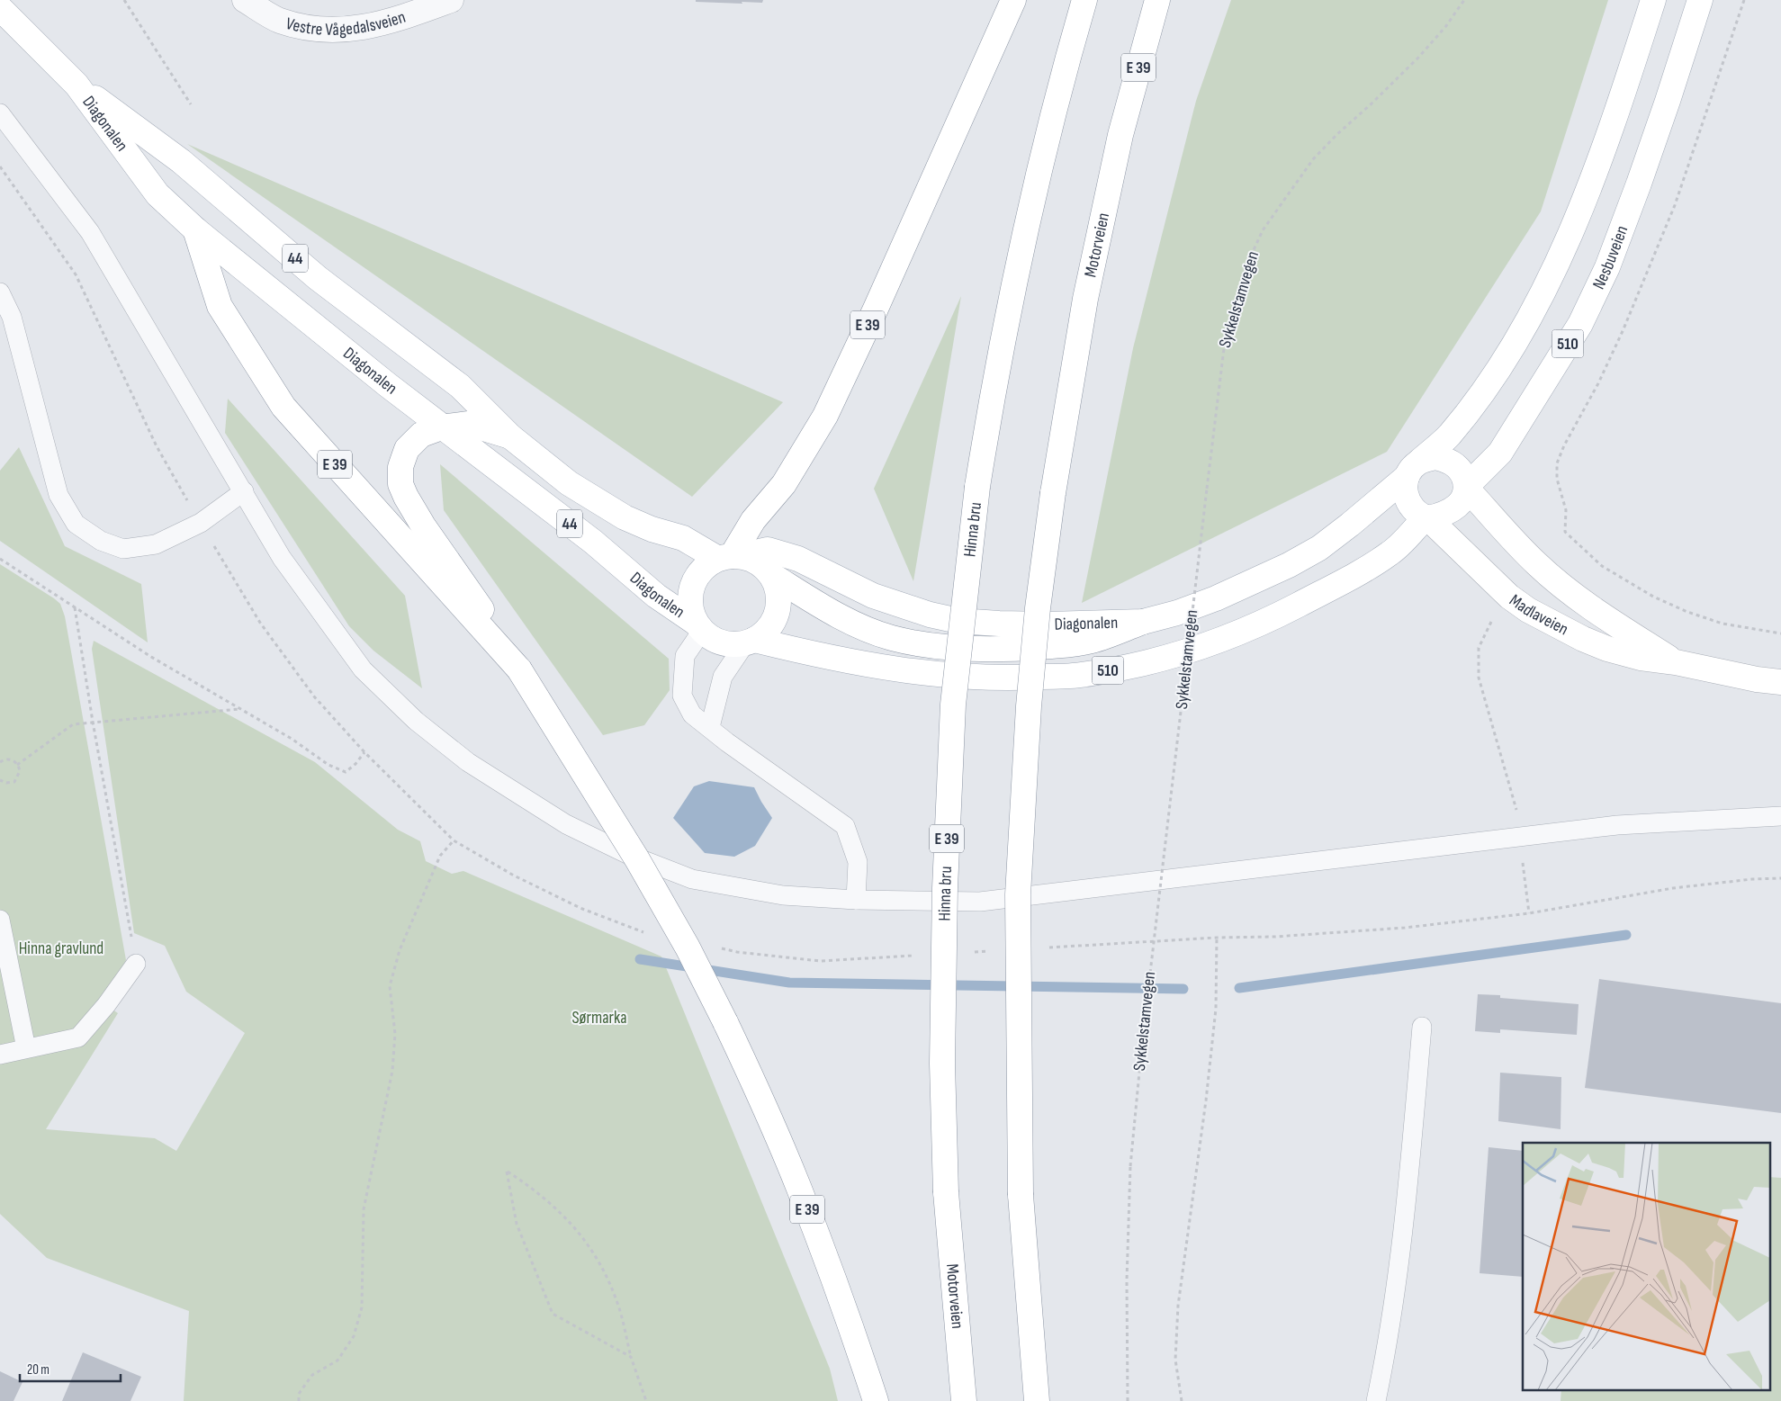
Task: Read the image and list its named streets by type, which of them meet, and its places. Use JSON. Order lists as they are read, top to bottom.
{
  "streets": {
    "main road": [
      "E 39",
      "Diagonalen",
      "Motorveien",
      "Nesbuveien",
      "44",
      "510",
      "Hinna bru",
      "Madlaveien"
    ],
    "street": ["Vestre Vågedalsveien"],
    "path": ["Sykkelstamvegen"]
  },
  "crossings": [
    ["E 39", "Diagonalen"],
    ["E 39", "44"],
    ["E 39", "510"],
    ["Diagonalen", "Nesbuveien"],
    ["Diagonalen", "44"],
    ["Diagonalen", "510"],
    ["Diagonalen", "Madlaveien"],
    ["Motorveien", "Hinna bru"],
    ["Nesbuveien", "510"],
    ["Nesbuveien", "Madlaveien"],
    ["44", "510"],
    ["510", "Madlaveien"]
  ],
  "parks": ["Hinna gravlund", "Sørmarka"],
  "scale_bar": "20 m"
}
